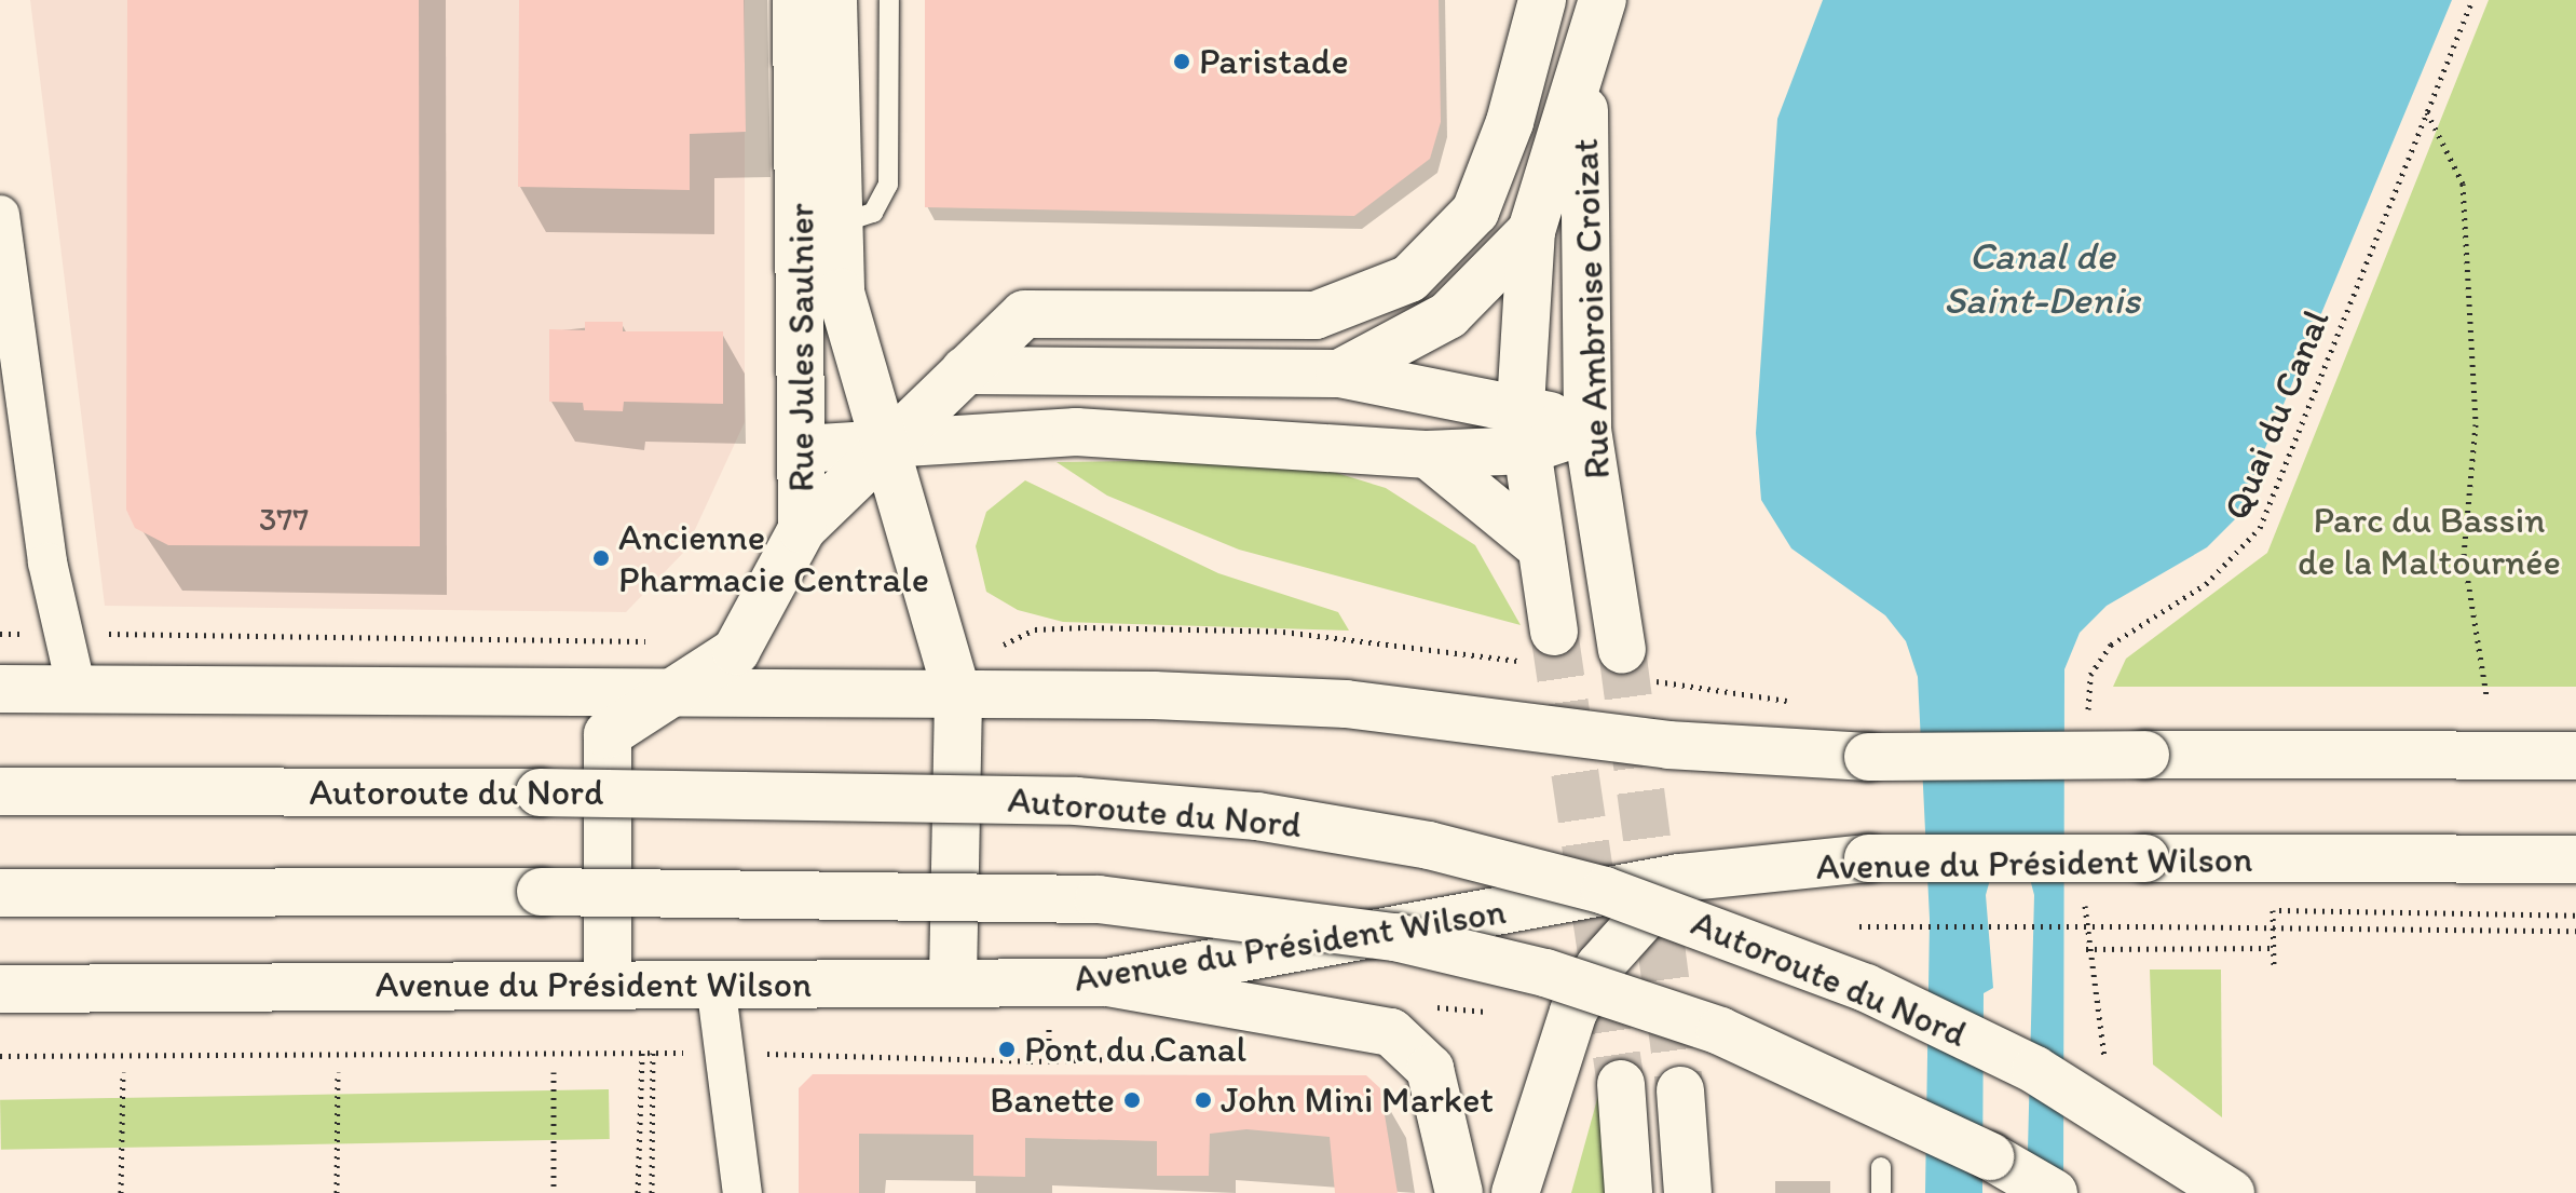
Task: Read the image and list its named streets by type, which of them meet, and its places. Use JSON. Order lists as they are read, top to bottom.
{
  "streets": {
    "main road": [
      "Rue Ambroise Croizat",
      "Rue Jules Saulnier",
      "Autoroute du Nord",
      "Avenue du Président Wilson"
    ],
    "path": ["Quai du Canal"]
  },
  "crossings": [
    ["Rue Jules Saulnier", "Avenue du Président Wilson"]
  ],
  "water": ["Canal de Saint-Denis"],
  "parks": ["Parc du Bassin de la Maltournée"],
  "places": [
    "Paristade",
    "Ancienne Pharmacie Centrale",
    "Pont du Canal",
    "Banette",
    "John Mini Market"
  ],
  "house_numbers": ["377"]
}
